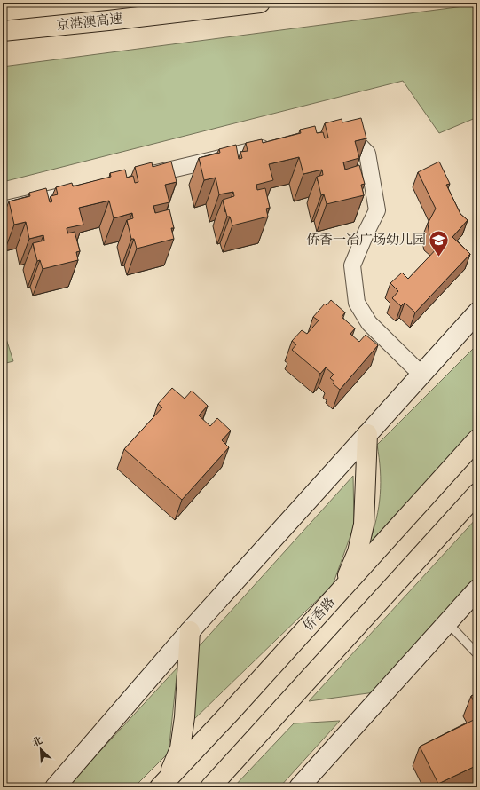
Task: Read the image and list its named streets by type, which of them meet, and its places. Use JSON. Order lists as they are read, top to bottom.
{
  "streets": {
    "main road": ["京港澳高速", "侨香路"]
  },
  "places": {
    "school or university": ["侨香一冶广场幼儿园"]
  },
  "north": "top left"
}
